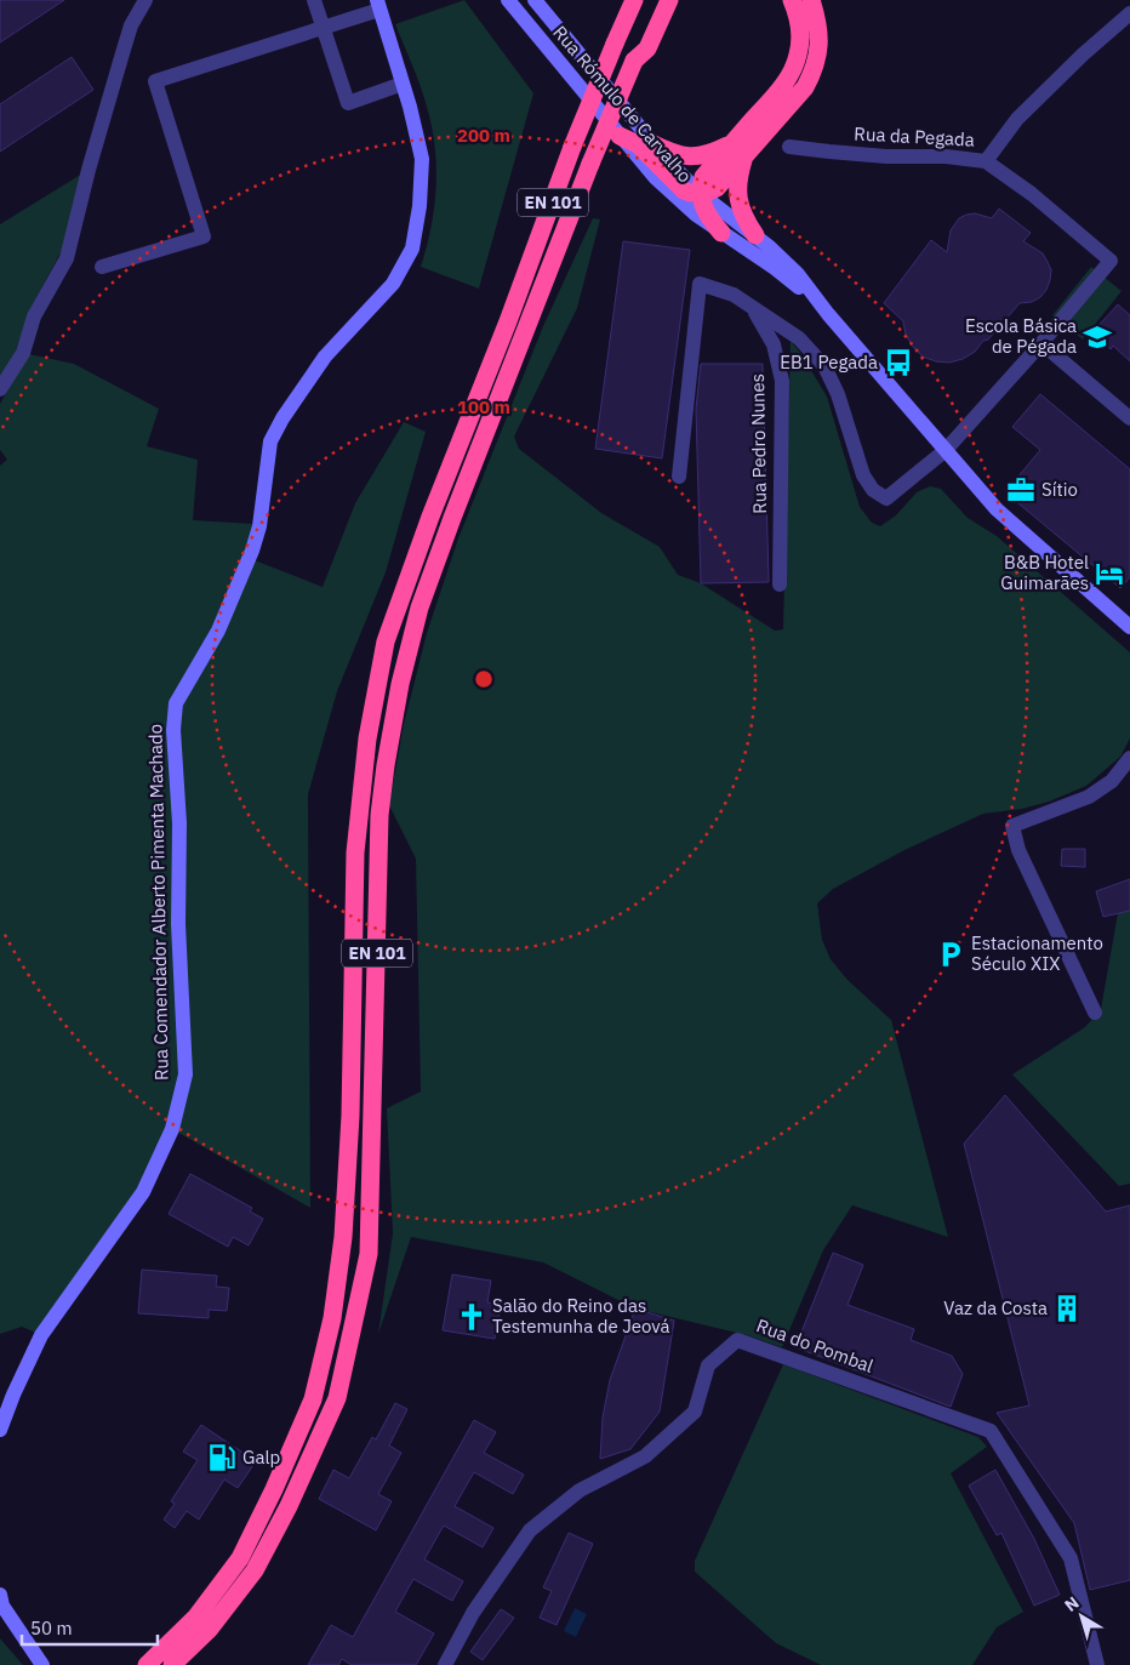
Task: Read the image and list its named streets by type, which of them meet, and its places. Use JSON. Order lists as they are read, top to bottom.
{
  "streets": {
    "highway": ["EN 101"],
    "street": [
      "Rua Rómulo de Carvalho",
      "Rua da Pegada",
      "Rua Pedro Nunes",
      "Rua Comendador Alberto Pimenta Machado",
      "Rua do Pombal"
    ]
  },
  "places": {
    "school or university": ["Escola Básica de Pégada"],
    "bus stop": ["EB1 Pegada"],
    "office": ["Sítio"],
    "hotel": ["B&B Hotel Guimarães"],
    "parking": ["Estacionamento Século XIX"],
    "building": ["Vaz da Costa"],
    "church": ["Salão do Reino das Testemunha de Jeová"],
    "fuel station": ["Galp"]
  },
  "scale_bar": "50 m",
  "north": "top left",
  "rings": ["200 m", "100 m"]
}
